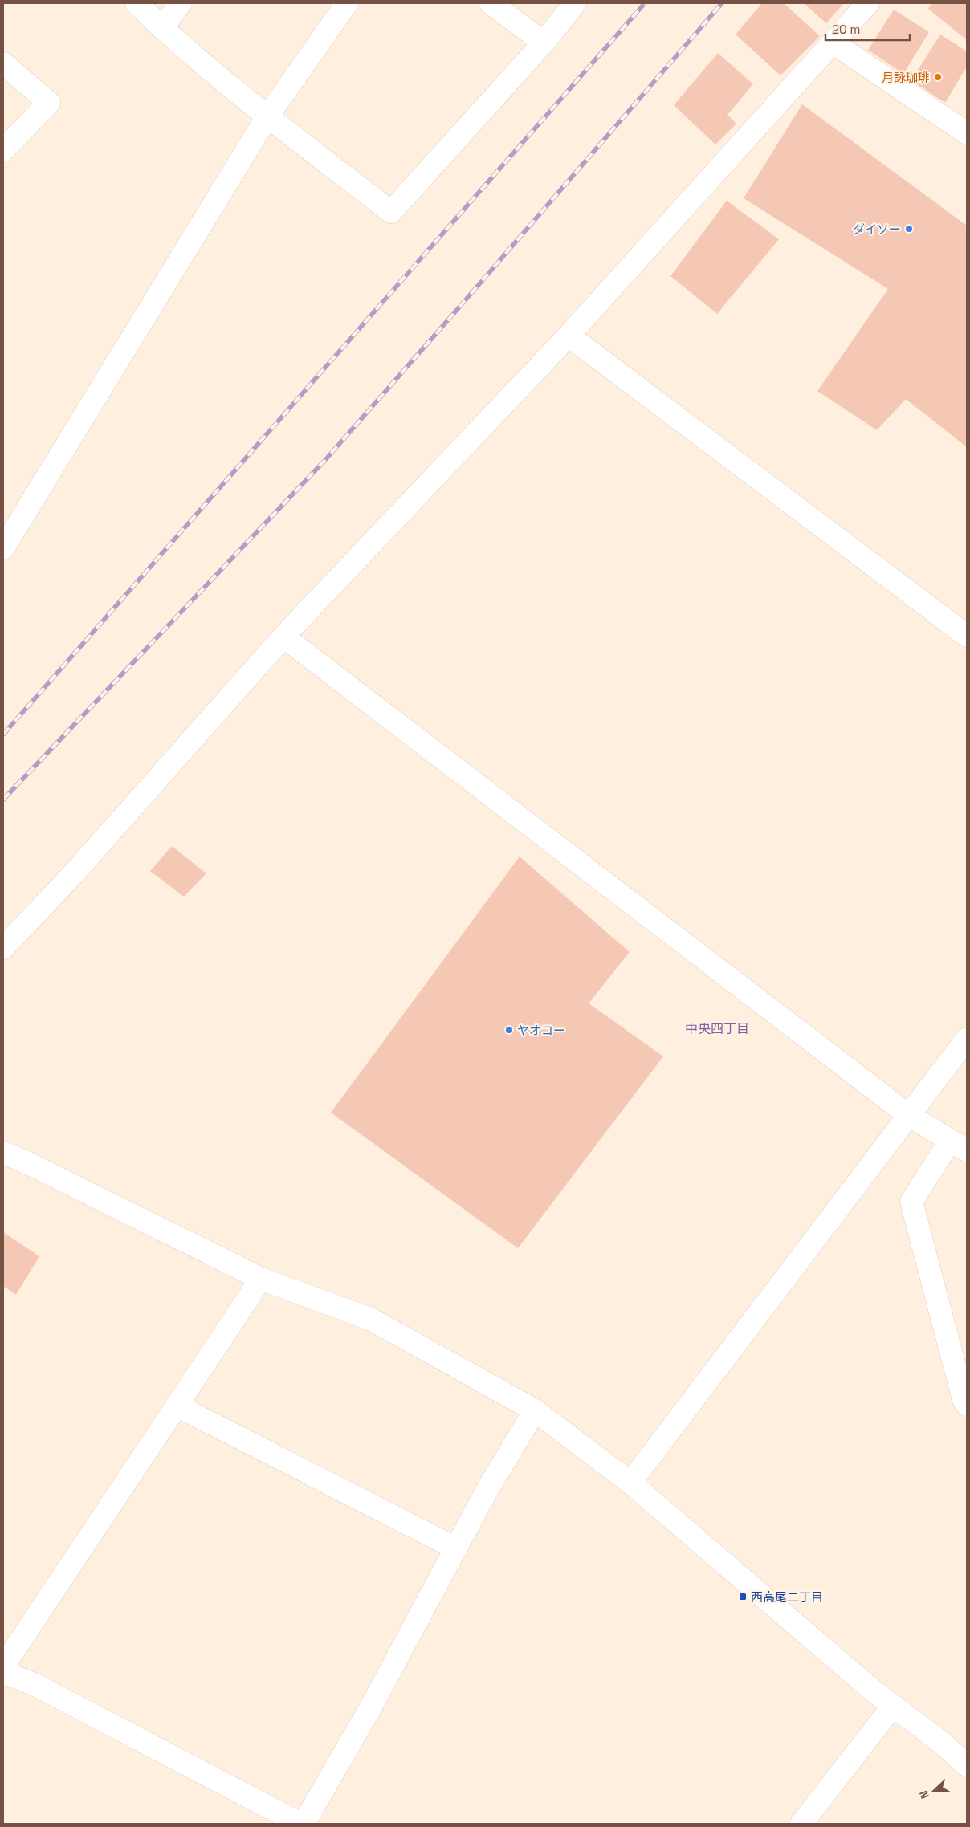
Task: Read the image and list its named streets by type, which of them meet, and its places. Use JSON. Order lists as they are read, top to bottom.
{
  "districts": ["中央四丁目"],
  "places": {
    "other": ["月詠珈琲", "ダイソー", "ヤオコー"],
    "transit": ["西高尾二丁目"]
  },
  "scale_bar": "20 m",
  "north": "left"
}
